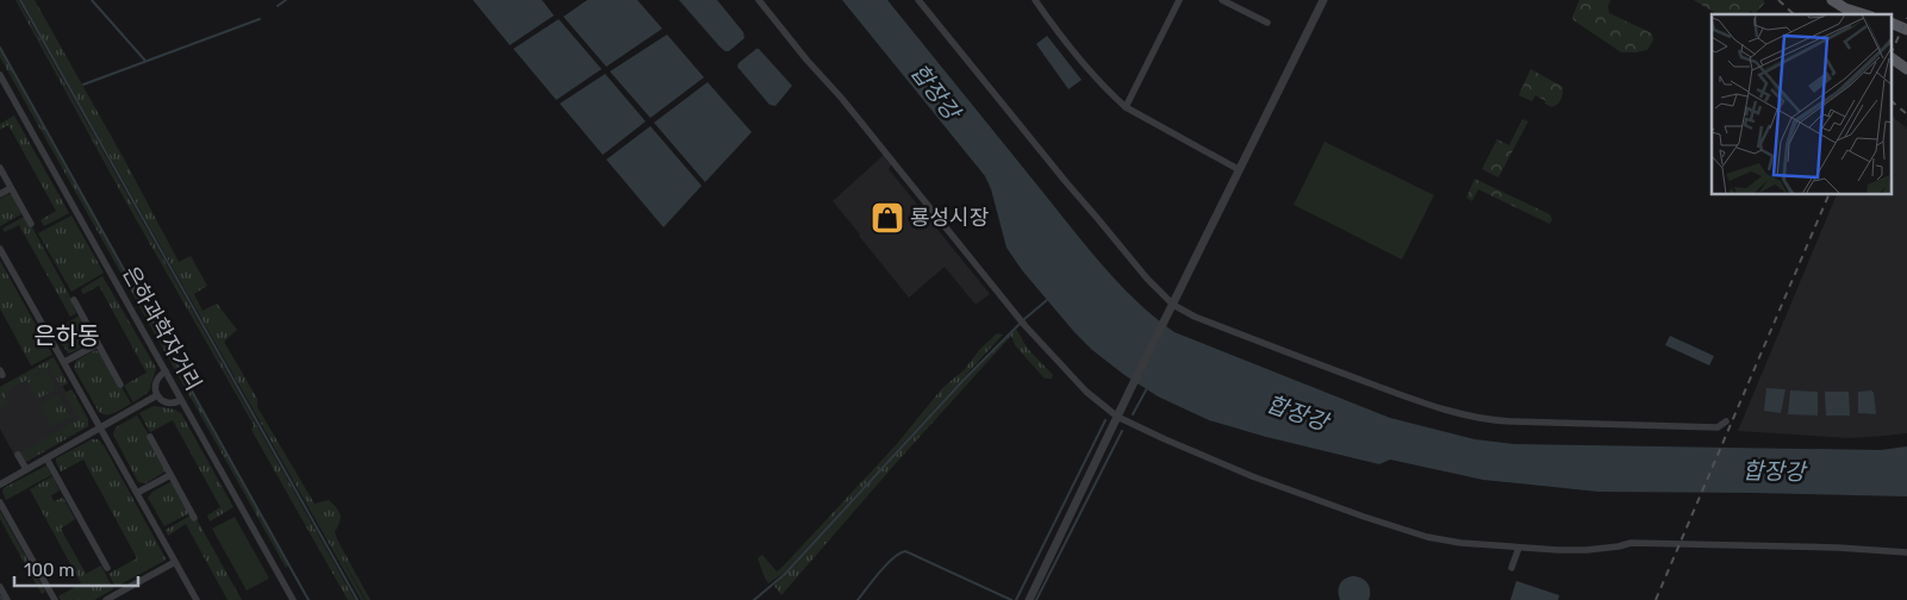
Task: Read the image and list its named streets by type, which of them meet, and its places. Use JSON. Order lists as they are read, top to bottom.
{
  "streets": {
    "street": ["은하과학자거리"]
  },
  "districts": ["은하동"],
  "water": ["합장강"],
  "places": {
    "shop": ["룡성시장"]
  },
  "scale_bar": "100 m"
}
